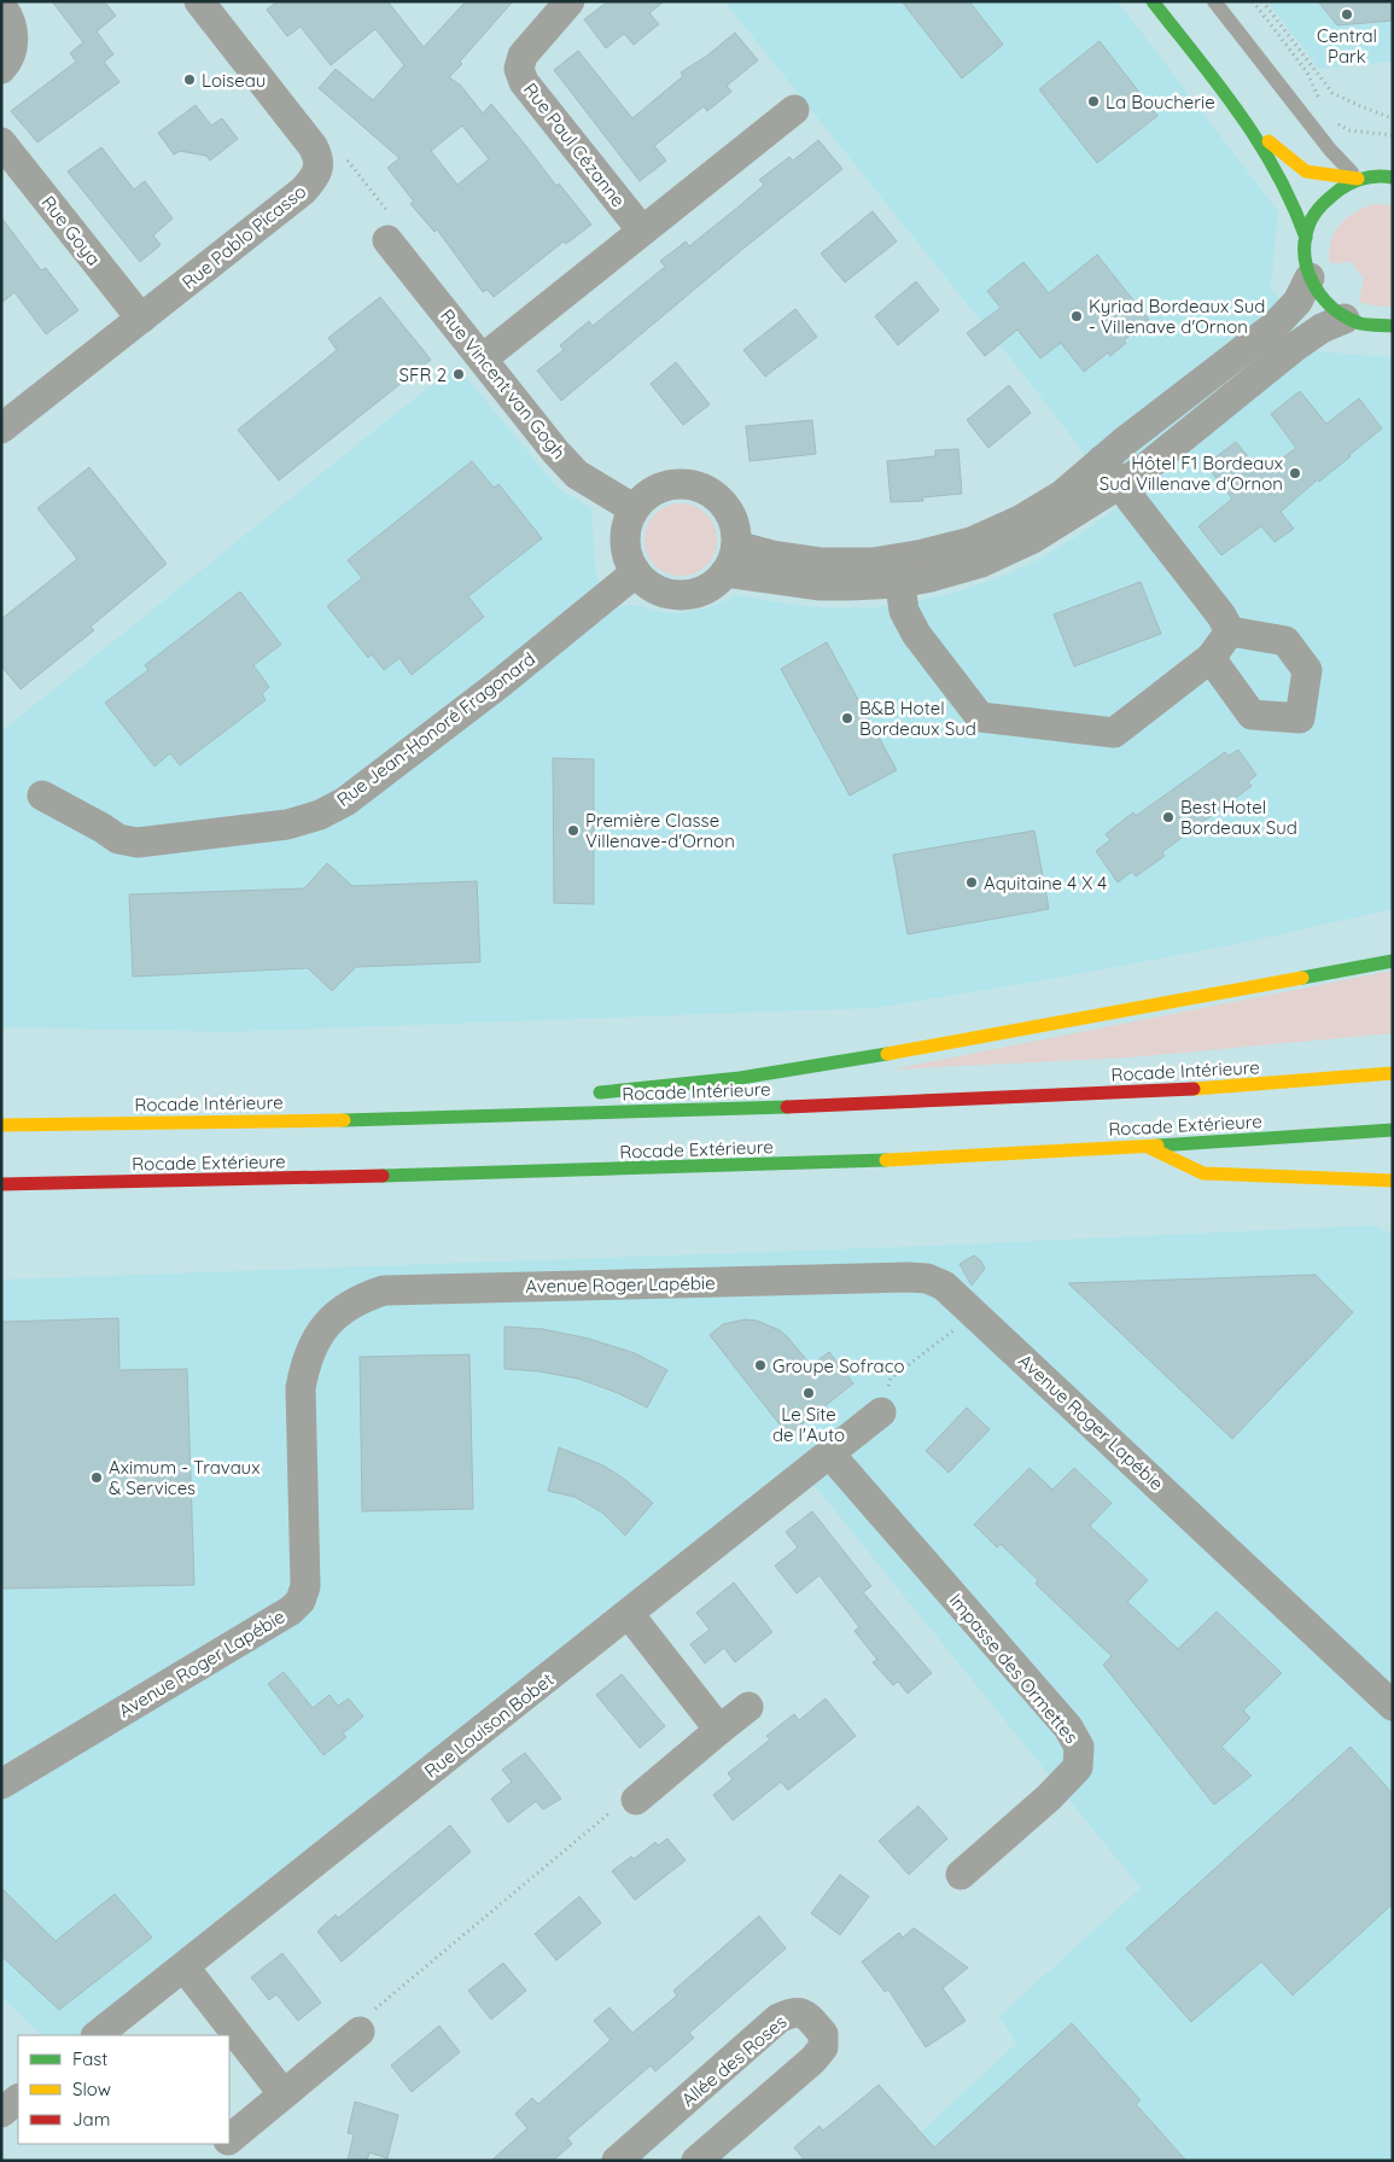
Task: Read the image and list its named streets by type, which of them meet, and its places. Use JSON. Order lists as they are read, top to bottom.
{
  "streets": {
    "main road": ["Rocade Intérieure", "Rocade Extérieure"],
    "street": [
      "Rue Paul Cézanne",
      "Rue Goya",
      "Rue Pablo Picasso",
      "Rue Vincent van Gogh",
      "Rue Jean-Honoré Fragonard",
      "Avenue Roger Lapébie",
      "Impasse des Ormettes",
      "Rue Louison Bobet",
      "Allée des Roses"
    ]
  },
  "crossings": [
    ["Rue Goya", "Rue Pablo Picasso"],
    ["Rue Vincent van Gogh", "Rue Jean-Honoré Fragonard"],
    ["Impasse des Ormettes", "Rue Louison Bobet"]
  ],
  "places": [
    "Central Park",
    "Loiseau",
    "La Boucherie",
    "Kyriad Bordeaux Sud - Villenave d'Ornon",
    "SFR 2",
    "Hôtel F1 Bordeaux Sud Villenave d'Ornon",
    "B&B Hotel Bordeaux Sud",
    "Best Hotel Bordeaux Sud",
    "Première Classe Villenave-d'Ornon",
    "Aquitaine 4 X 4",
    "Groupe Sofraco",
    "Le Site de l'Auto",
    "Aximum - Travaux & Services"
  ],
  "legend": ["Fast", "Slow", "Jam"]
}
